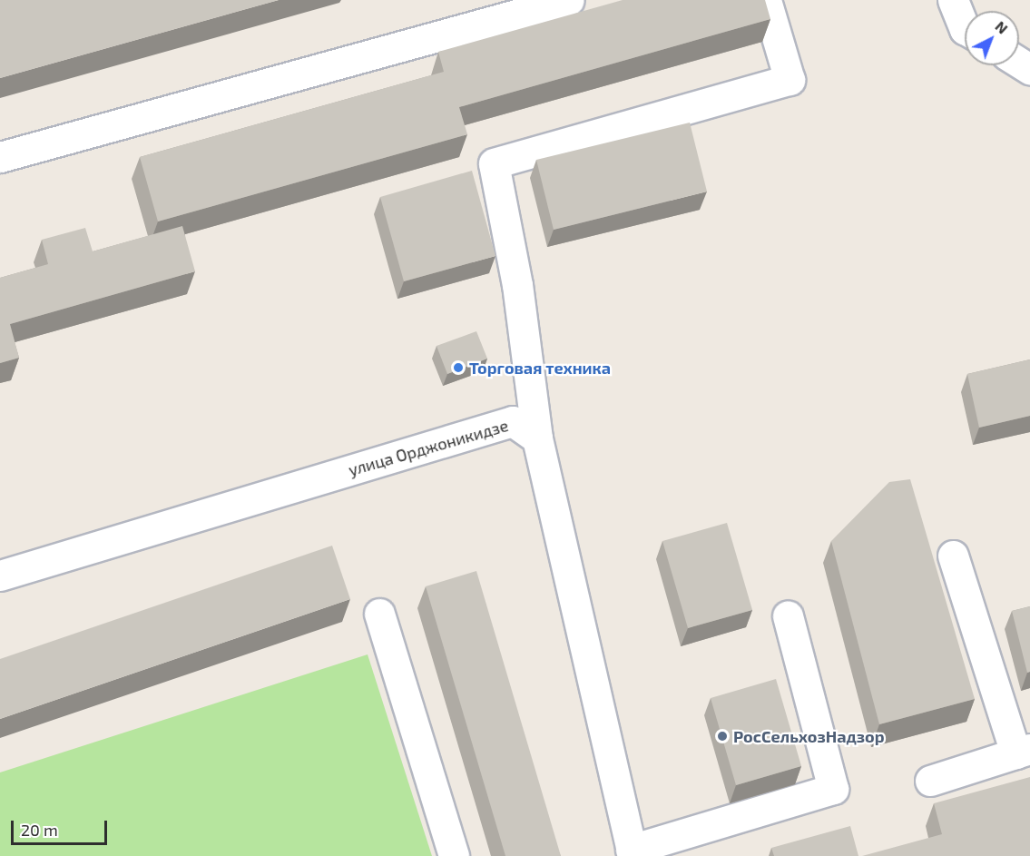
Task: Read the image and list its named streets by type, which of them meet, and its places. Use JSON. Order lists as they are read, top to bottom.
{
  "streets": {
    "street": ["улица Орджоникидзе"]
  },
  "places": ["Торговая техника", "РосСельхозНадзор"],
  "scale_bar": "20 m",
  "north": "top right"
}
